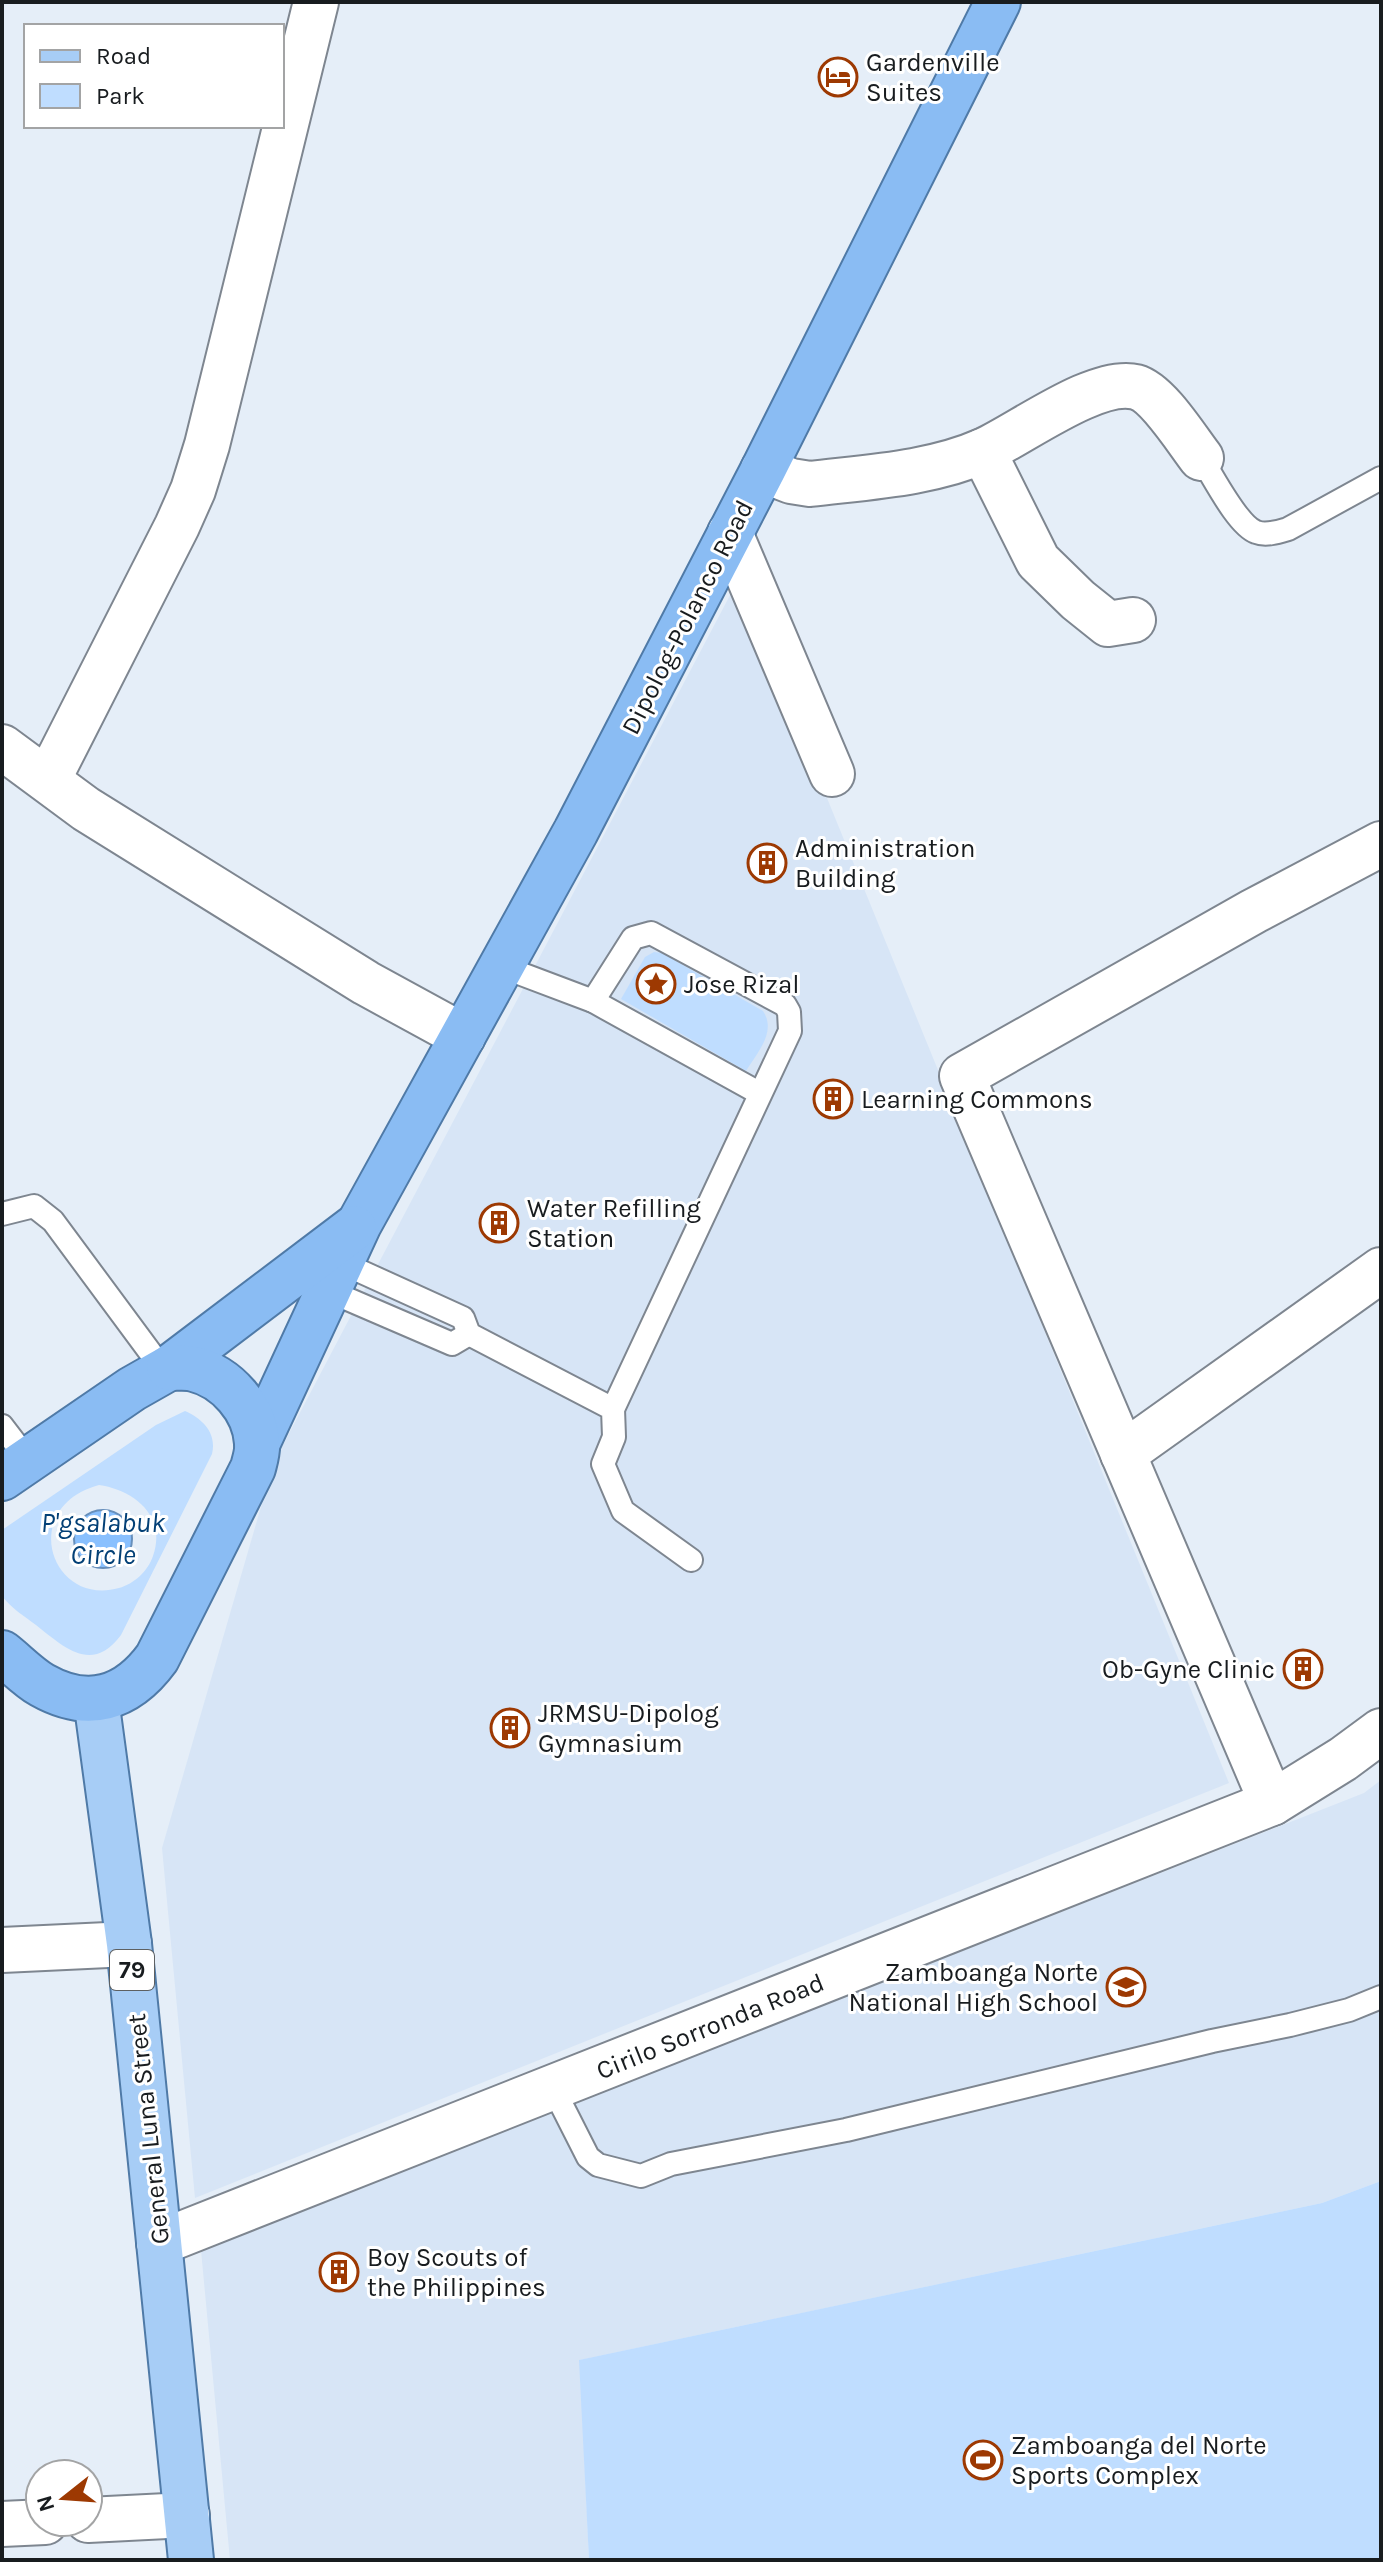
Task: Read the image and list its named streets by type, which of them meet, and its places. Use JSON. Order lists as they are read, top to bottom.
{
  "streets": {
    "highway": ["Dipolog-Polanco Road"],
    "main road": ["79", "General Luna Street"],
    "street": ["Cirilo Sorronda Road"]
  },
  "crossings": [
    ["Dipolog-Polanco Road", "General Luna Street"],
    ["Cirilo Sorronda Road", "General Luna Street"]
  ],
  "water": ["P'gsalabuk Circle"],
  "places": {
    "hotel": ["Gardenville Suites"],
    "building": [
      "Administration Building",
      "Learning Commons",
      "Water Refilling Station",
      "Ob-Gyne Clinic",
      "JRMSU-Dipolog Gymnasium",
      "Boy Scouts of the Philippines"
    ],
    "place": ["Jose Rizal"],
    "school or university": ["Zamboanga Norte National High School"],
    "sports": ["Zamboanga del Norte Sports Complex"]
  },
  "legend": ["Road", "Park"],
  "north": "left"
}
